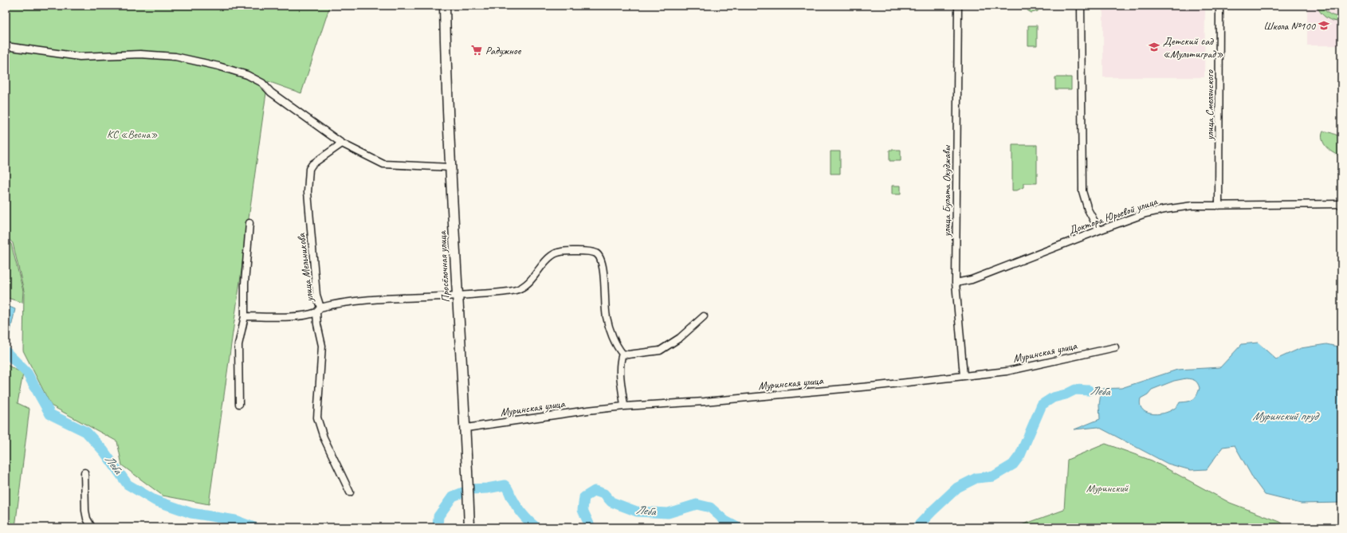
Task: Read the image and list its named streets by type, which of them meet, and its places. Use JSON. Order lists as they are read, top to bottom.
{
  "streets": {
    "main road": ["Просёлочная улица"],
    "street": [
      "улица Смелянского",
      "улица Булата Окуджавы",
      "Доктора Юрьевой улица",
      "улица Мельникова",
      "Муринская улица"
    ]
  },
  "crossings": [
    ["улица Смелянского", "Доктора Юрьевой улица"],
    ["улица Булата Окуджавы", "Доктора Юрьевой улица"],
    ["улица Булата Окуджавы", "Муринская улица"],
    ["Просёлочная улица", "Муринская улица"]
  ],
  "water": ["Леба", "Муринский пруд"],
  "parks": ["КС «Весна»", "Муринский"],
  "places": {
    "school or university": ["Школа №100", "Детский сад «Мультиград»"],
    "supermarket": ["Радужное"]
  }
}
